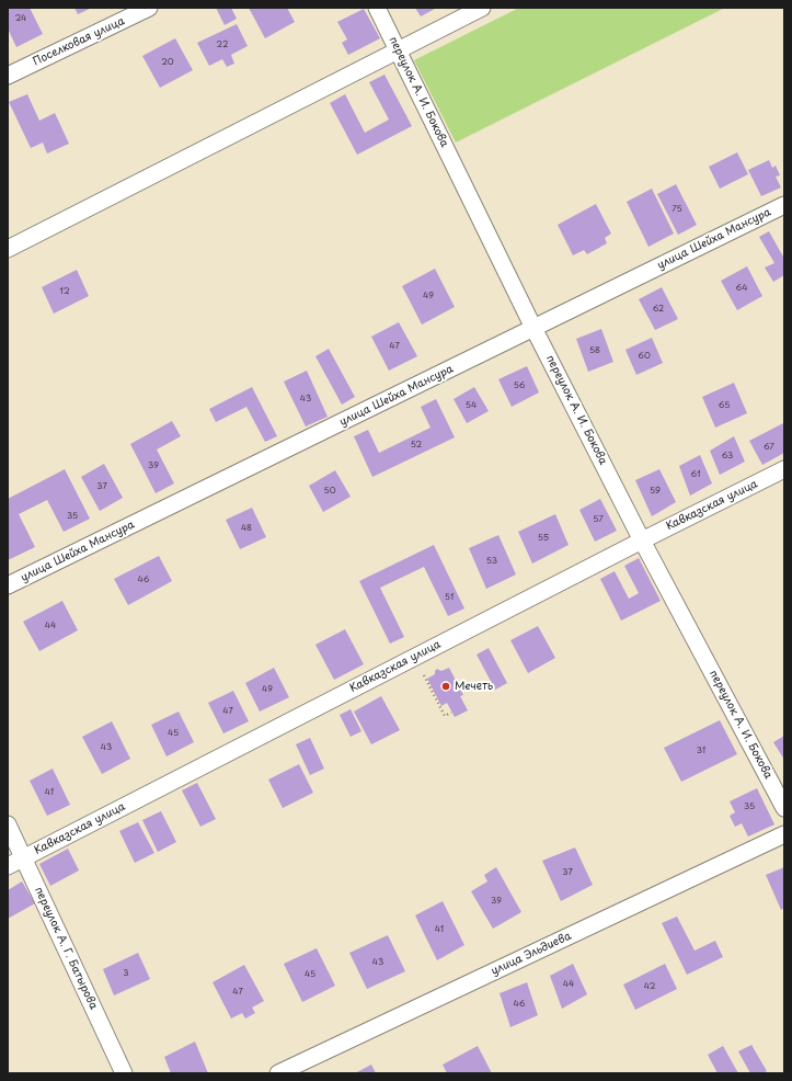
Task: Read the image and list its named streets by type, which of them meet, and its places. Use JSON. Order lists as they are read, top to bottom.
{
  "streets": {
    "street": [
      "Поселковая улица",
      "переулок А. И. Бокова",
      "улица Шейха Мансура",
      "Кавказская улица",
      "переулок А. Г. Батырова",
      "улица Эльдиева"
    ]
  },
  "crossings": [
    ["переулок А. И. Бокова", "улица Шейха Мансура"],
    ["переулок А. И. Бокова", "Кавказская улица"],
    ["Кавказская улица", "переулок А. Г. Батырова"]
  ],
  "places": ["Мечеть"],
  "house_numbers": [
    "24",
    "22",
    "20",
    "75",
    "64",
    "12",
    "49",
    "62",
    "47",
    "58",
    "60",
    "56",
    "43",
    "54",
    "65",
    "52",
    "67",
    "63",
    "39",
    "61",
    "37",
    "50",
    "59",
    "35",
    "57",
    "48",
    "55",
    "53",
    "46",
    "51",
    "44",
    "49",
    "47",
    "45",
    "43",
    "31",
    "41",
    "35",
    "37",
    "39",
    "41",
    "43",
    "3",
    "45",
    "44",
    "42",
    "47",
    "46"
  ]
}
